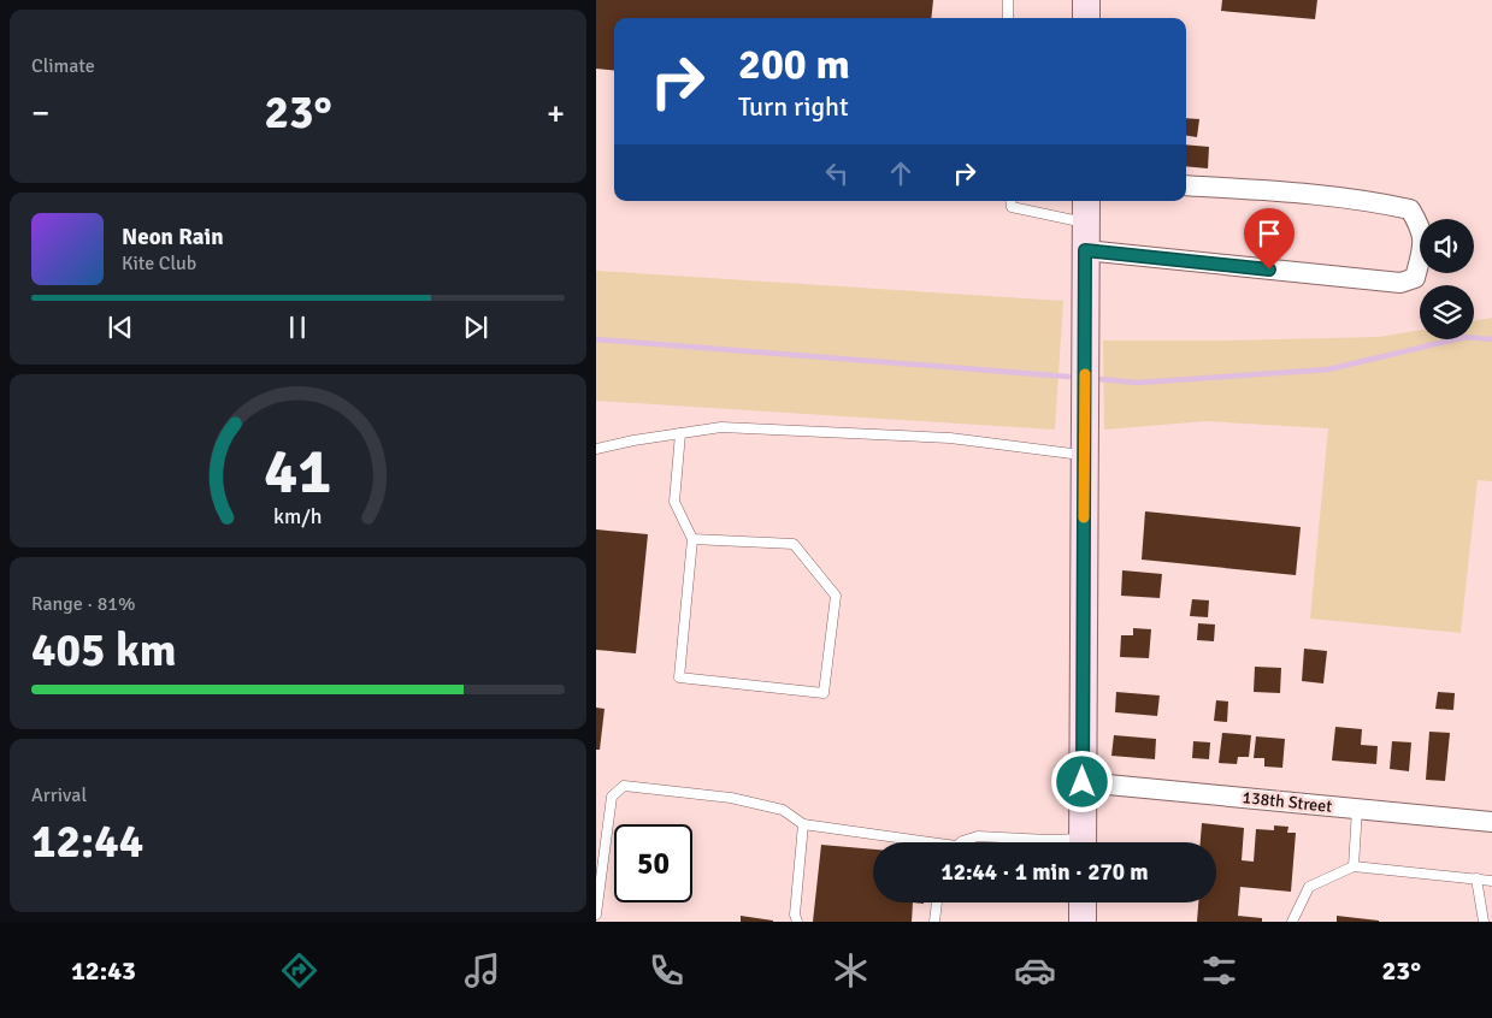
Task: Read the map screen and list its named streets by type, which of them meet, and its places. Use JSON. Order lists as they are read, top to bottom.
{
  "streets": {
    "street": ["138th Street"]
  },
  "page": {
    "tile": [
      "Climate",
      ["Range · 81%", "405 km"],
      ["Arrival", "12:44"]
    ],
    "turn": ["200 m", "Turn right"],
    "heat": ["−", "23°", "+"],
    "song": ["Neon Rain", "Kite Club"],
    "limit": "50",
    "trip": "12:44 · 1 min · 270 m",
    "tabs": ["12:43", "23°"],
    "gauge": ["41", "km/h"]
  }
}
